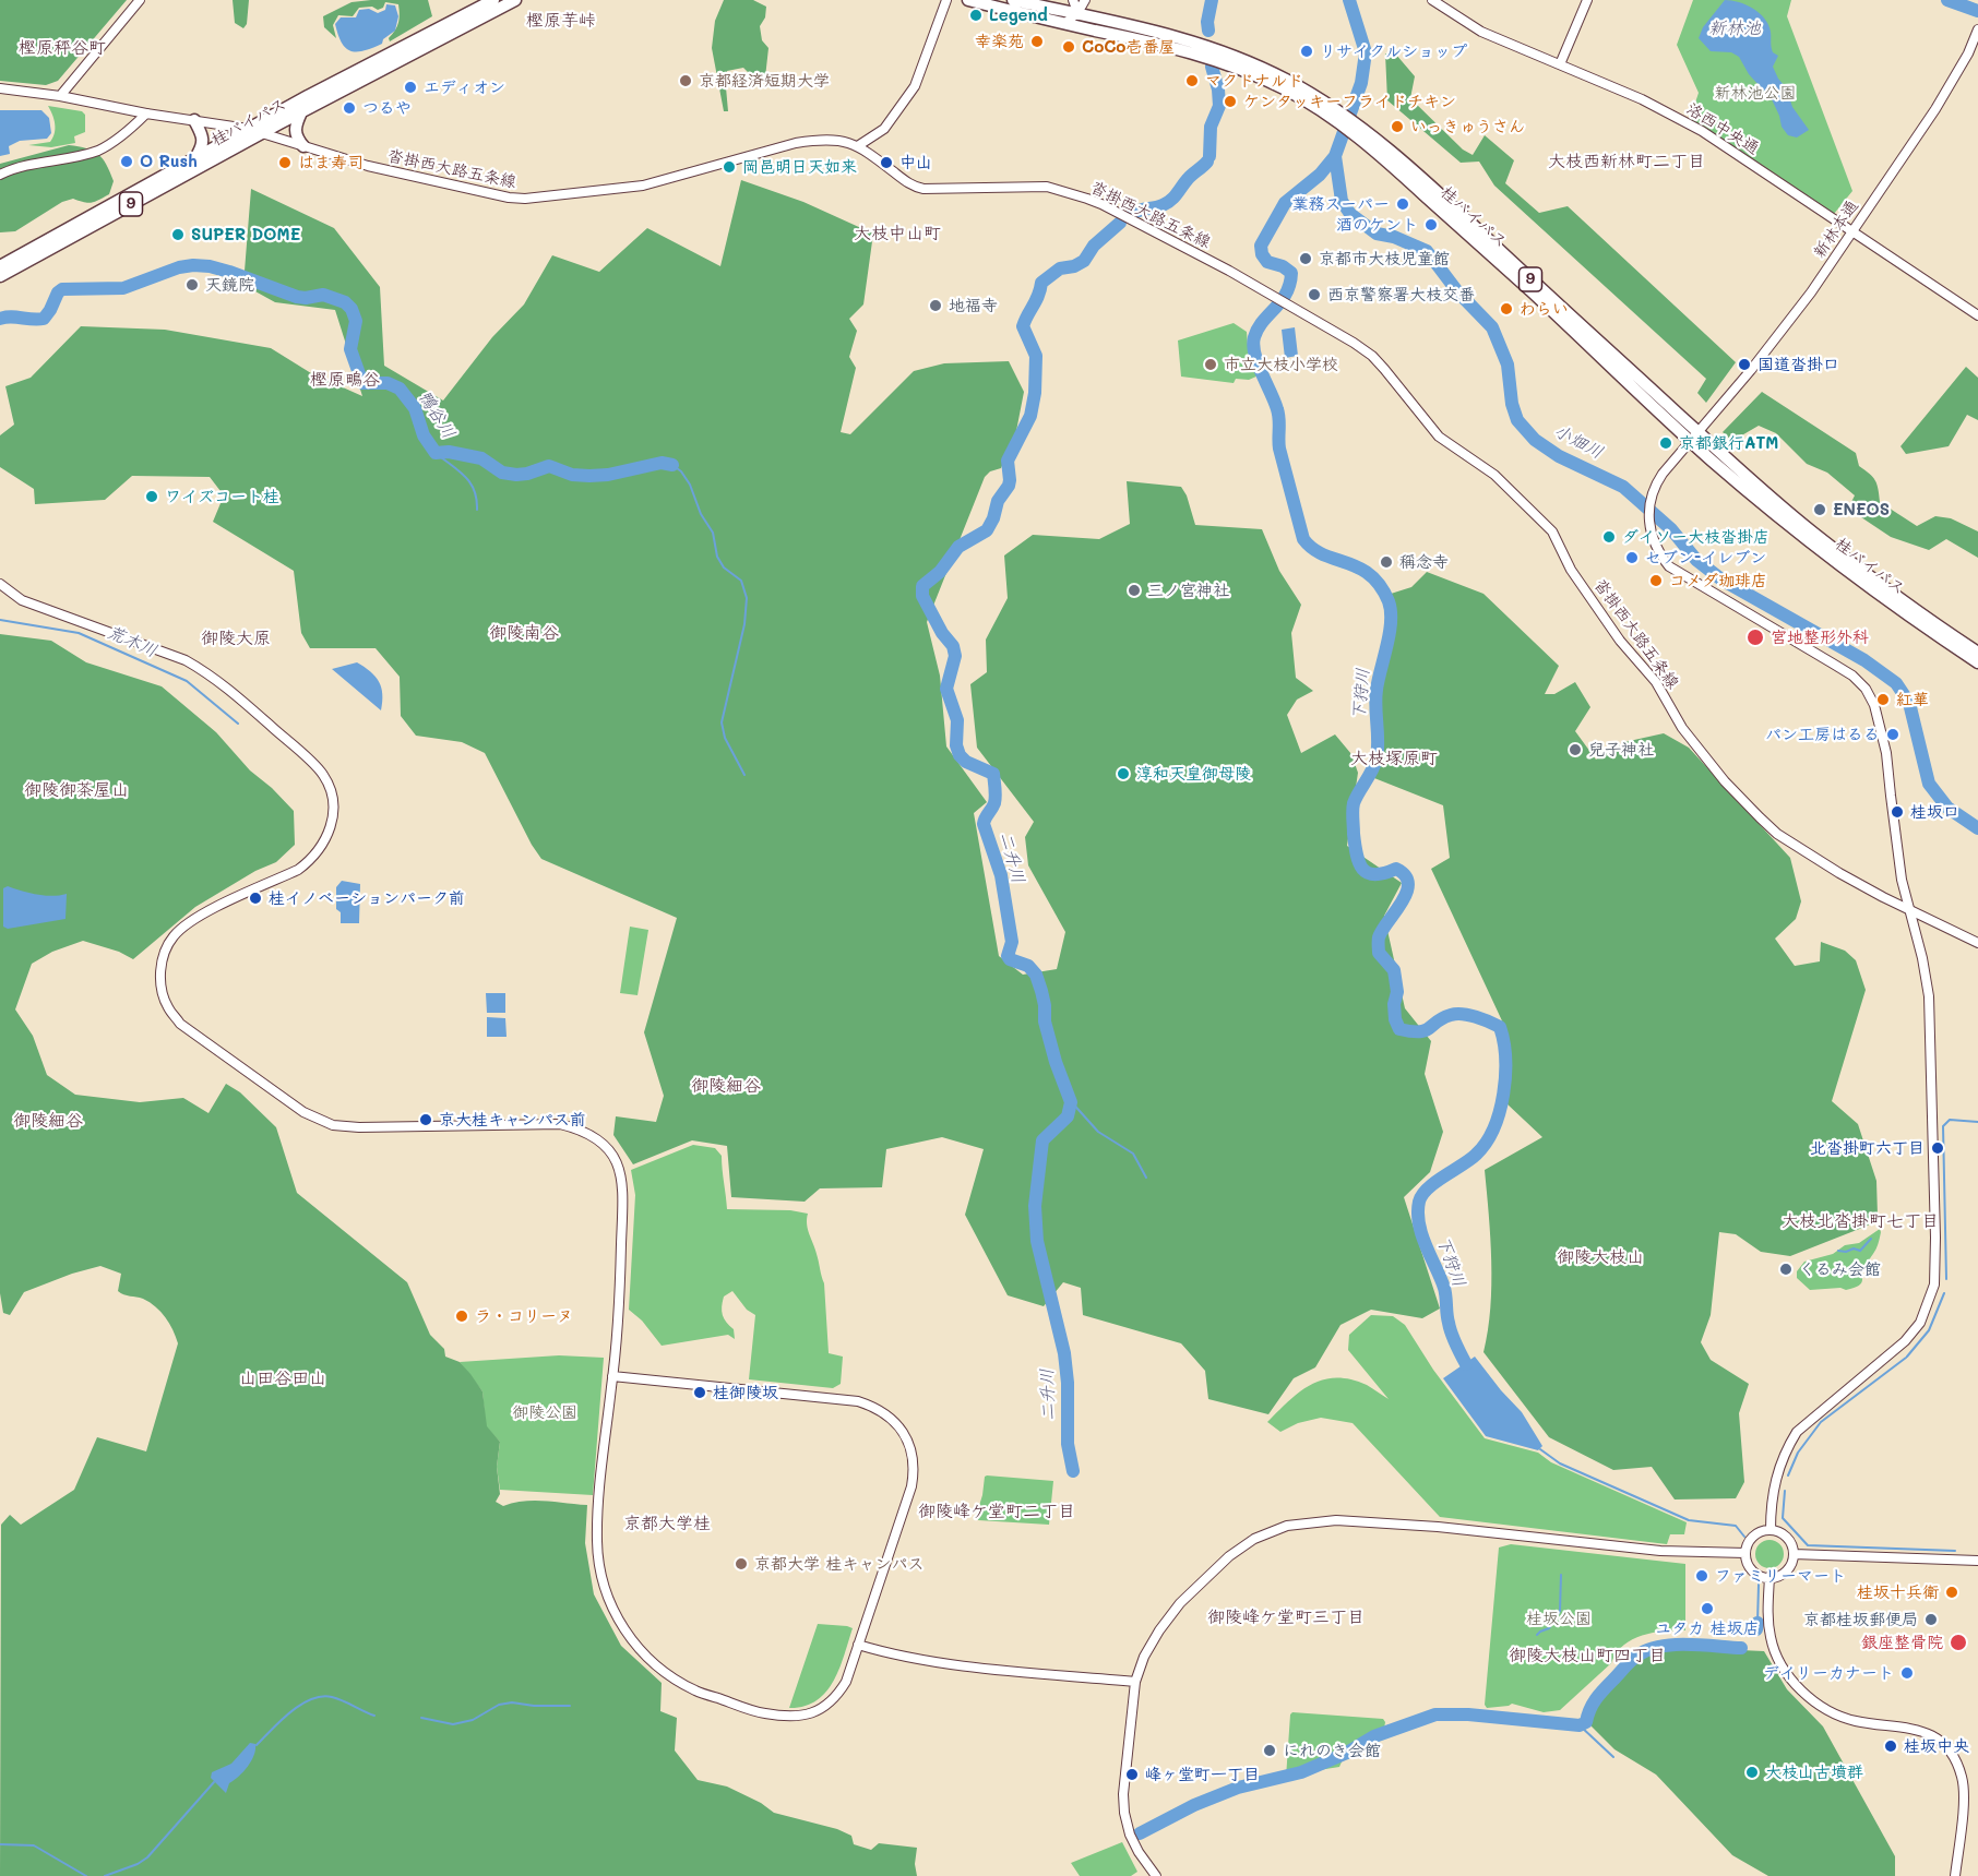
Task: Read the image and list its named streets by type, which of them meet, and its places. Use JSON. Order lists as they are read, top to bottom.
{
  "streets": {
    "highway": ["桂バイパス", "9"],
    "main road": ["沓掛西大路五条線"],
    "street": ["洛西中央通", "新林本通"]
  },
  "crossings": [
    ["桂バイパス", "沓掛西大路五条線"],
    ["桂バイパス", "新林本通"],
    ["洛西中央通", "新林本通"],
    ["沓掛西大路五条線", "新林本通"]
  ],
  "districts": [
    "樫原芋峠",
    "樫原秤谷町",
    "大枝西新林町二丁目",
    "大枝中山町",
    "樫原鴫谷",
    "御陵南谷",
    "御陵大原",
    "大枝塚原町",
    "御陵御茶屋山",
    "御陵細谷",
    "御陵細谷",
    "大枝北沓掛町七丁目",
    "御陵大枝山",
    "山田谷田山",
    "御陵峰ケ堂町二丁目",
    "京都大学桂",
    "御陵峰ケ堂町三丁目",
    "御陵大枝山町四丁目"
  ],
  "water": [
    "新林池",
    "鴨谷川",
    "小畑川",
    "荒木川",
    "下狩川",
    "二升川"
  ],
  "parks": ["新林池公園", "御陵公園", "桂坂公園"],
  "places": [
    "Legend",
    "幸楽苑",
    "CoCo壱番屋",
    "リサイクルショップ",
    "京都経済短期大学",
    "マクドナルド",
    "エディオン",
    "ケンタッキーフライドチキン",
    "つるや",
    "いっきゅうさん",
    "O Rush",
    "はま寿司",
    "中山",
    "岡邑明日天如来",
    "業務スーパー",
    "酒のケント",
    "SUPER DOME",
    "京都市大枝児童館",
    "天鏡院",
    "西京警察署大枝交番",
    "地福寺",
    "わらい",
    "市立大枝小学校",
    "国道沓掛口",
    "京都銀行ATM",
    "ワイズコート桂",
    "ENEOS",
    "ダイソー大枝沓掛店",
    "セブン-イレブン",
    "稱念寺",
    "コメダ珈琲店",
    "三ノ宮神社",
    "宮地整形外科",
    "紅華",
    "パン工房はるる",
    "兒子神社",
    "淳和天皇御母陵",
    "桂坂口",
    "桂イノベーションパーク前",
    "京大桂キャンパス前",
    "北沓掛町六丁目",
    "くるみ会館",
    "ラ・コリーヌ",
    "桂御陵坂",
    "京都大学 桂キャンパス",
    "ファミリーマート",
    "桂坂十兵衛",
    "ユタカ 桂坂店",
    "京都桂坂郵便局",
    "銀座整骨院",
    "デイリーカナート",
    "桂坂中央",
    "にれのき会館",
    "大枝山古墳群",
    "峰ヶ堂町一丁目"
  ]
}
